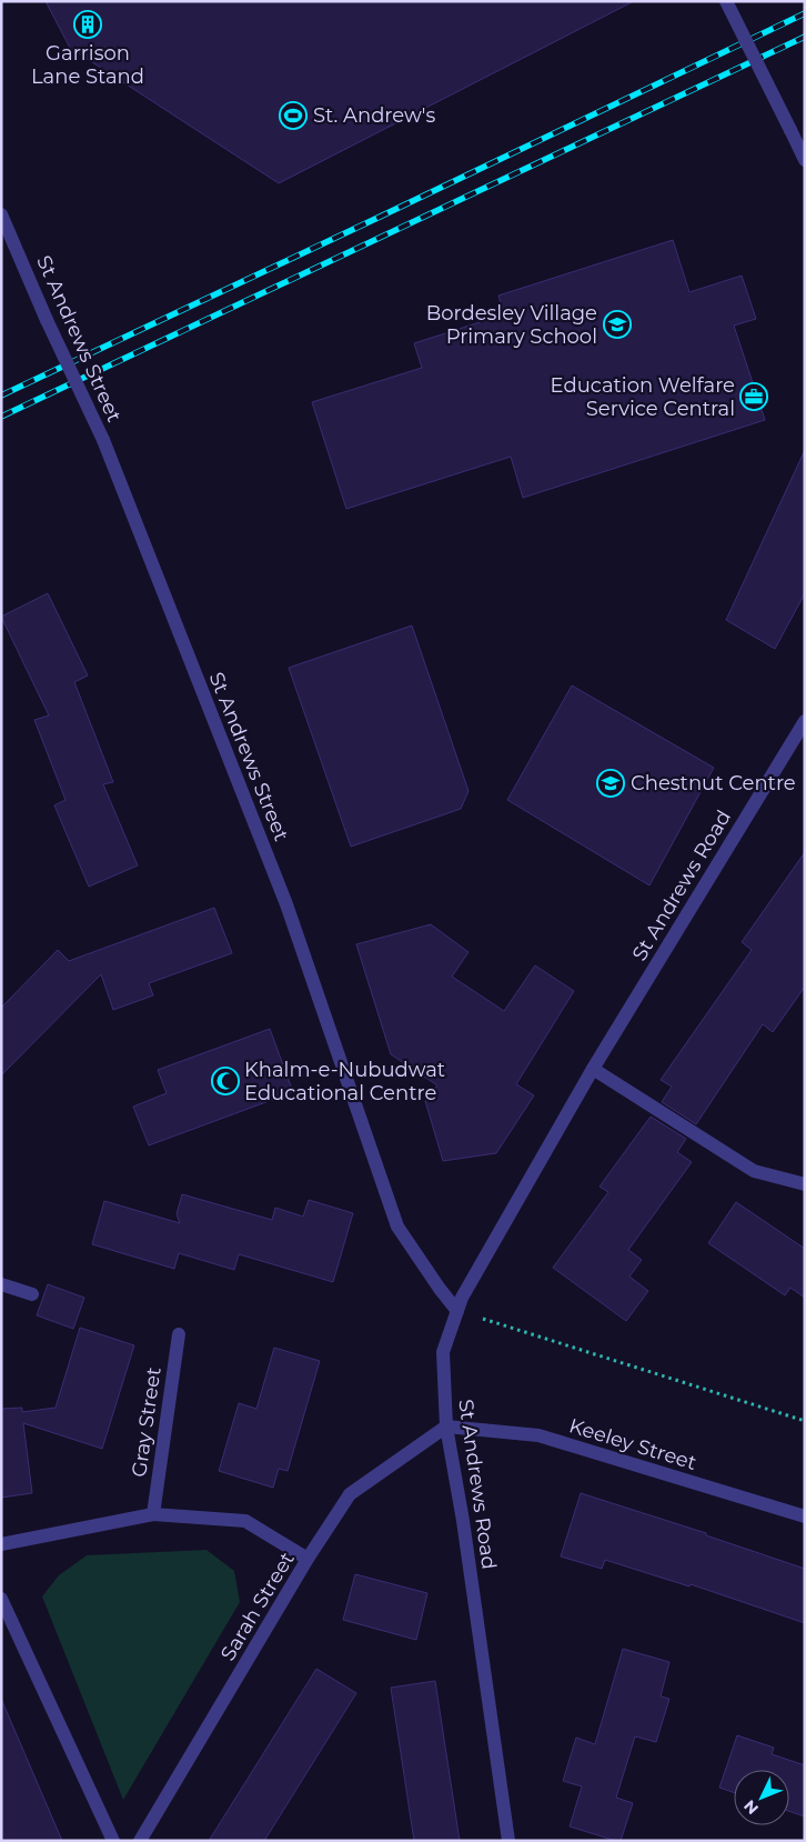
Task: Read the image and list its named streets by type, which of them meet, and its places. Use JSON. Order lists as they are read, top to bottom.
{
  "streets": {
    "street": [
      "St Andrews Street",
      "St Andrews Road",
      "Gray Street",
      "Keeley Street",
      "Sarah Street"
    ]
  },
  "crossings": [
    ["St Andrews Street", "St Andrews Road"],
    ["St Andrews Road", "Keeley Street"],
    ["St Andrews Road", "Sarah Street"],
    ["Keeley Street", "Sarah Street"]
  ],
  "places": {
    "building": ["Garrison Lane Stand"],
    "sports": ["St. Andrew's"],
    "school or university": ["Bordesley Village Primary School", "Chestnut Centre"],
    "office": ["Education Welfare Service Central"],
    "mosque": ["Khalm-e-Nubudwat Educational Centre"]
  },
  "north": "bottom left"
}
